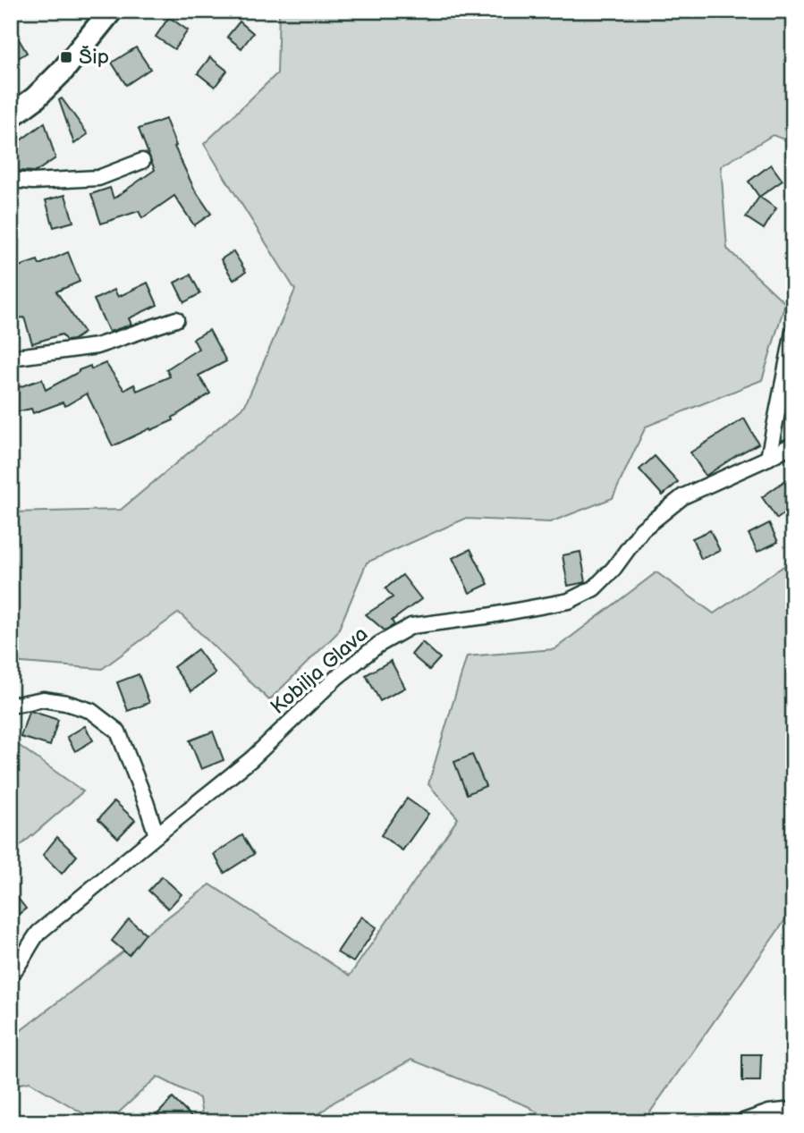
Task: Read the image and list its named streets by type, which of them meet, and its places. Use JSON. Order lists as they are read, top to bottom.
{
  "streets": {
    "street": ["Kobilja Glava"]
  },
  "places": {
    "transit": ["Šip"]
  }
}
